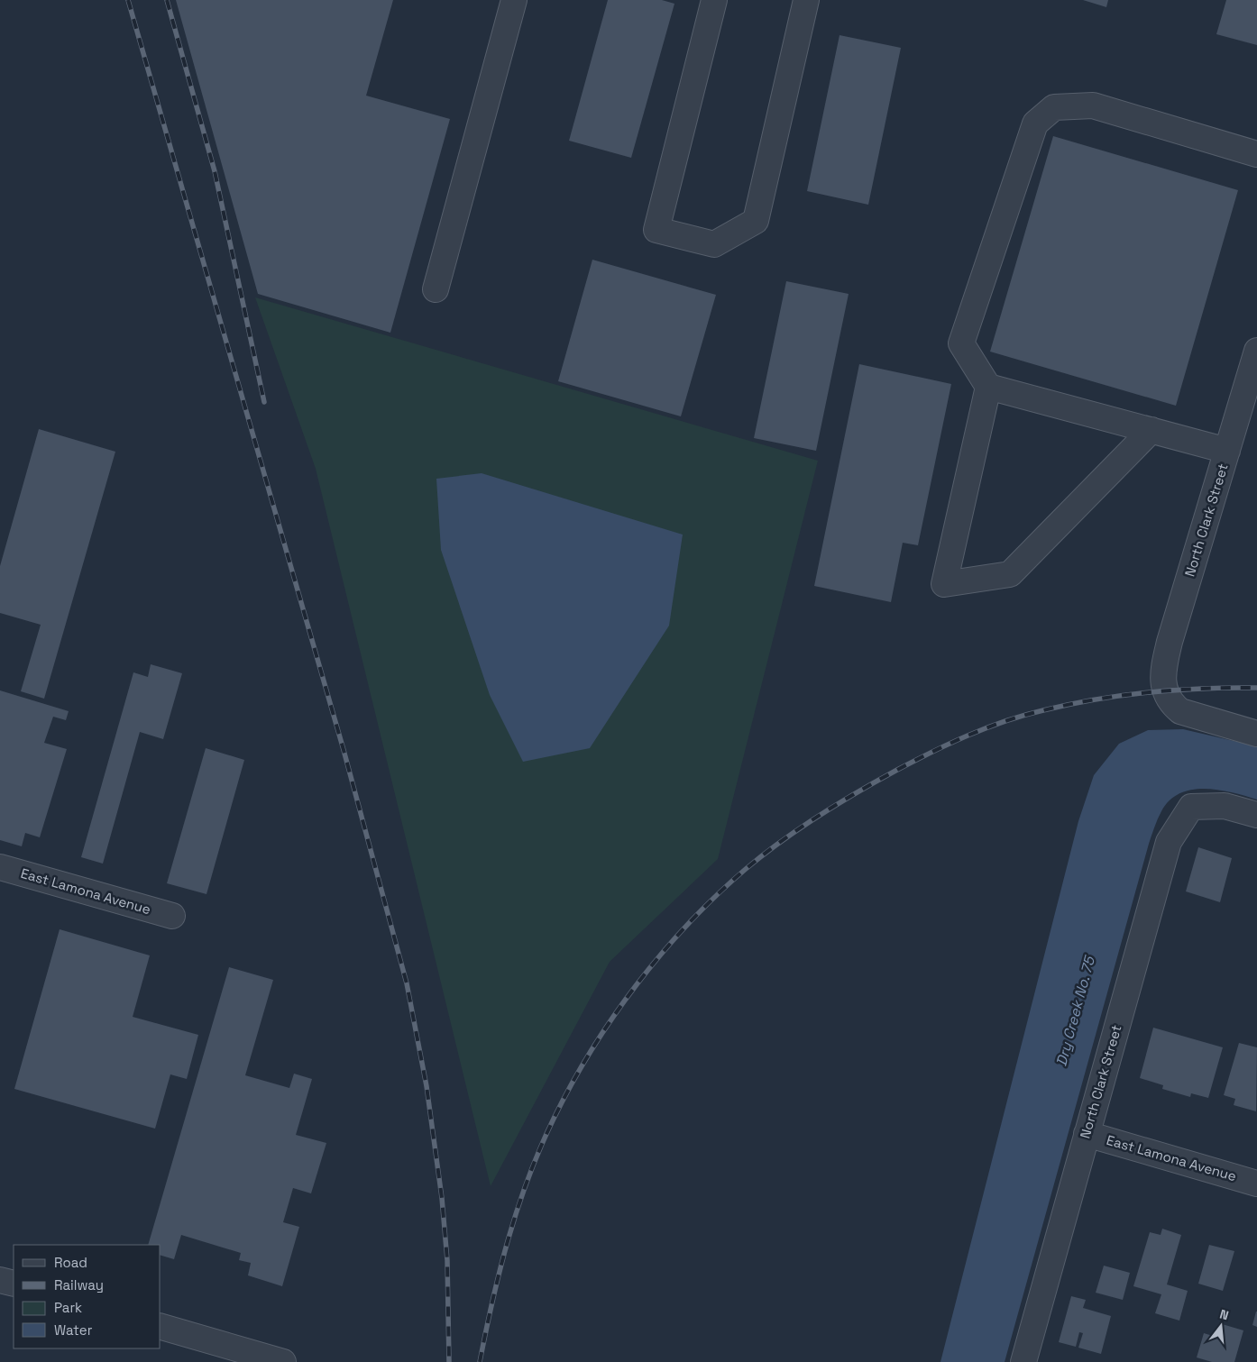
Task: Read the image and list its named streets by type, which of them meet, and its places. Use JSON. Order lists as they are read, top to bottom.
{
  "streets": {
    "street": ["North Clark Street", "East Lamona Avenue"]
  },
  "crossings": [
    ["North Clark Street", "East Lamona Avenue"]
  ],
  "water": ["Dry Creek No. 75"],
  "legend": [
    "Road",
    "Railway",
    "Park",
    "Water"
  ],
  "north": "top"
}
